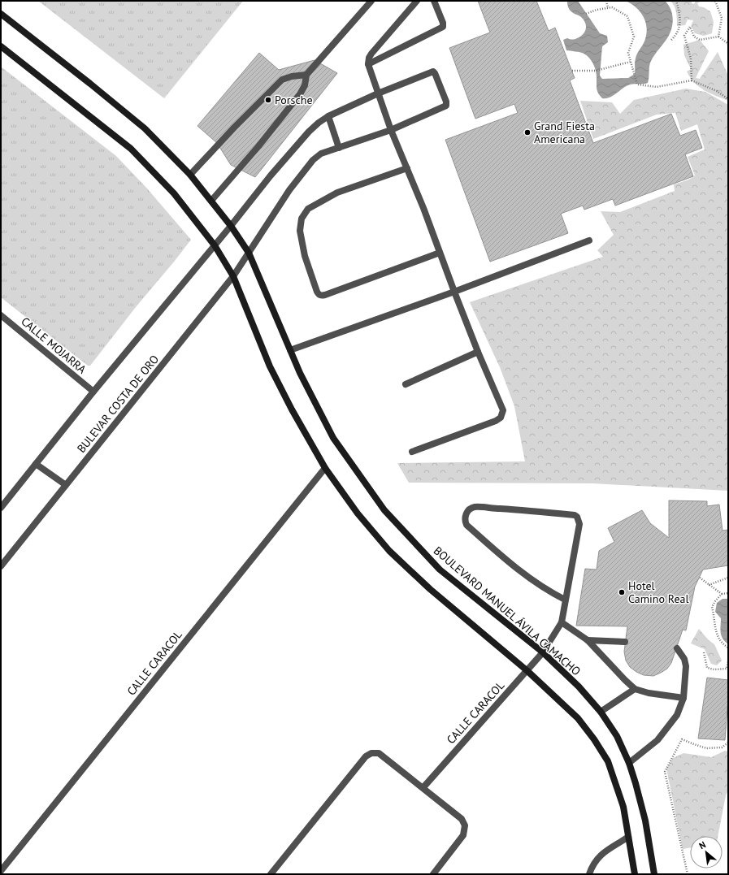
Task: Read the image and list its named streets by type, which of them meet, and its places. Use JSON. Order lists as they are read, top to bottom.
{
  "streets": {
    "main road": ["BOULEVARD MANUEL ÁVILA CAMACHO"],
    "street": ["CALLE MOJARRA", "BULEVAR COSTA DE ORO", "CALLE CARACOL"]
  },
  "crossings": [
    ["BULEVAR COSTA DE ORO", "BOULEVARD MANUEL ÁVILA CAMACHO"],
    ["BOULEVARD MANUEL ÁVILA CAMACHO", "CALLE CARACOL"]
  ],
  "places": ["Porsche", "Grand Fiesta Americana", "Hotel Camino Real"],
  "north": "top left"
}
